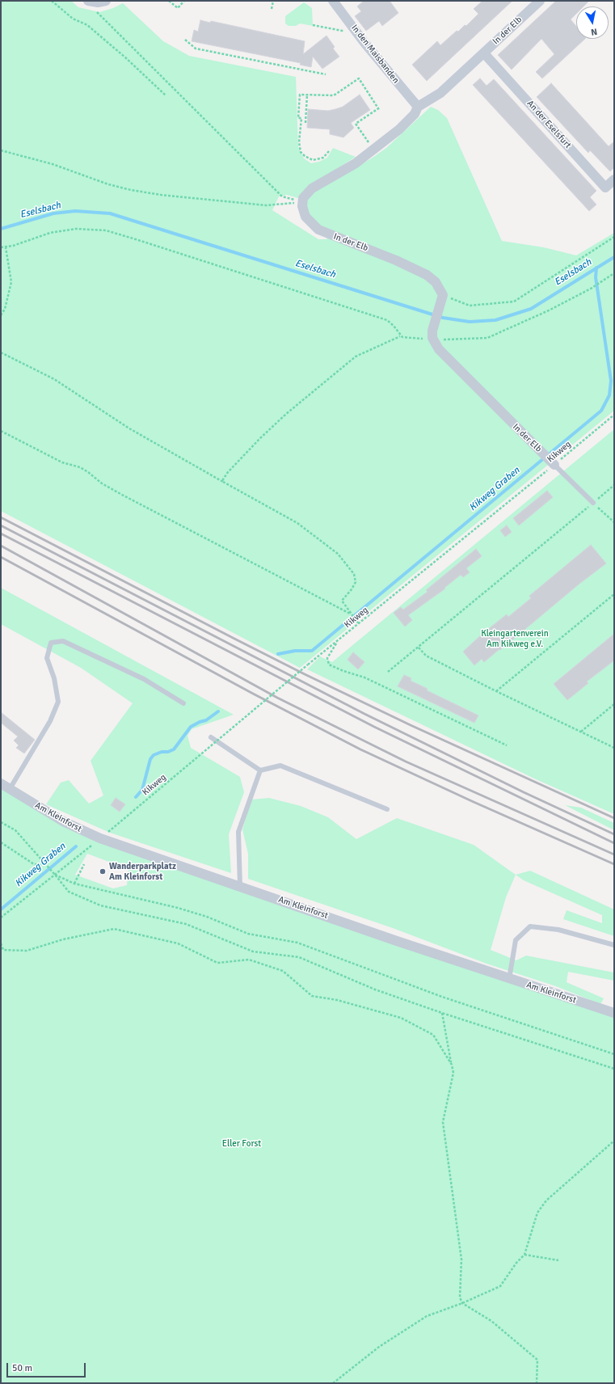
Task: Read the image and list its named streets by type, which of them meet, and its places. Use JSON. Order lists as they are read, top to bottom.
{
  "streets": {
    "street": [
      "In der Elb",
      "In den Maisbanden",
      "An der Eselsfurt",
      "Am Kleinforst"
    ],
    "path": ["Kikweg"]
  },
  "crossings": [
    ["In der Elb", "In den Maisbanden"],
    ["In der Elb", "An der Eselsfurt"],
    ["In der Elb", "Kikweg"],
    ["Kikweg", "Am Kleinforst"]
  ],
  "water": ["Eselsbach", "Kikweg Graben"],
  "parks": ["Kleingartenverein Am Kikweg e.V.", "Eller Forst"],
  "places": ["Wanderparkplatz Am Kleinforst"],
  "scale_bar": "50 m",
  "north": "bottom"
}
